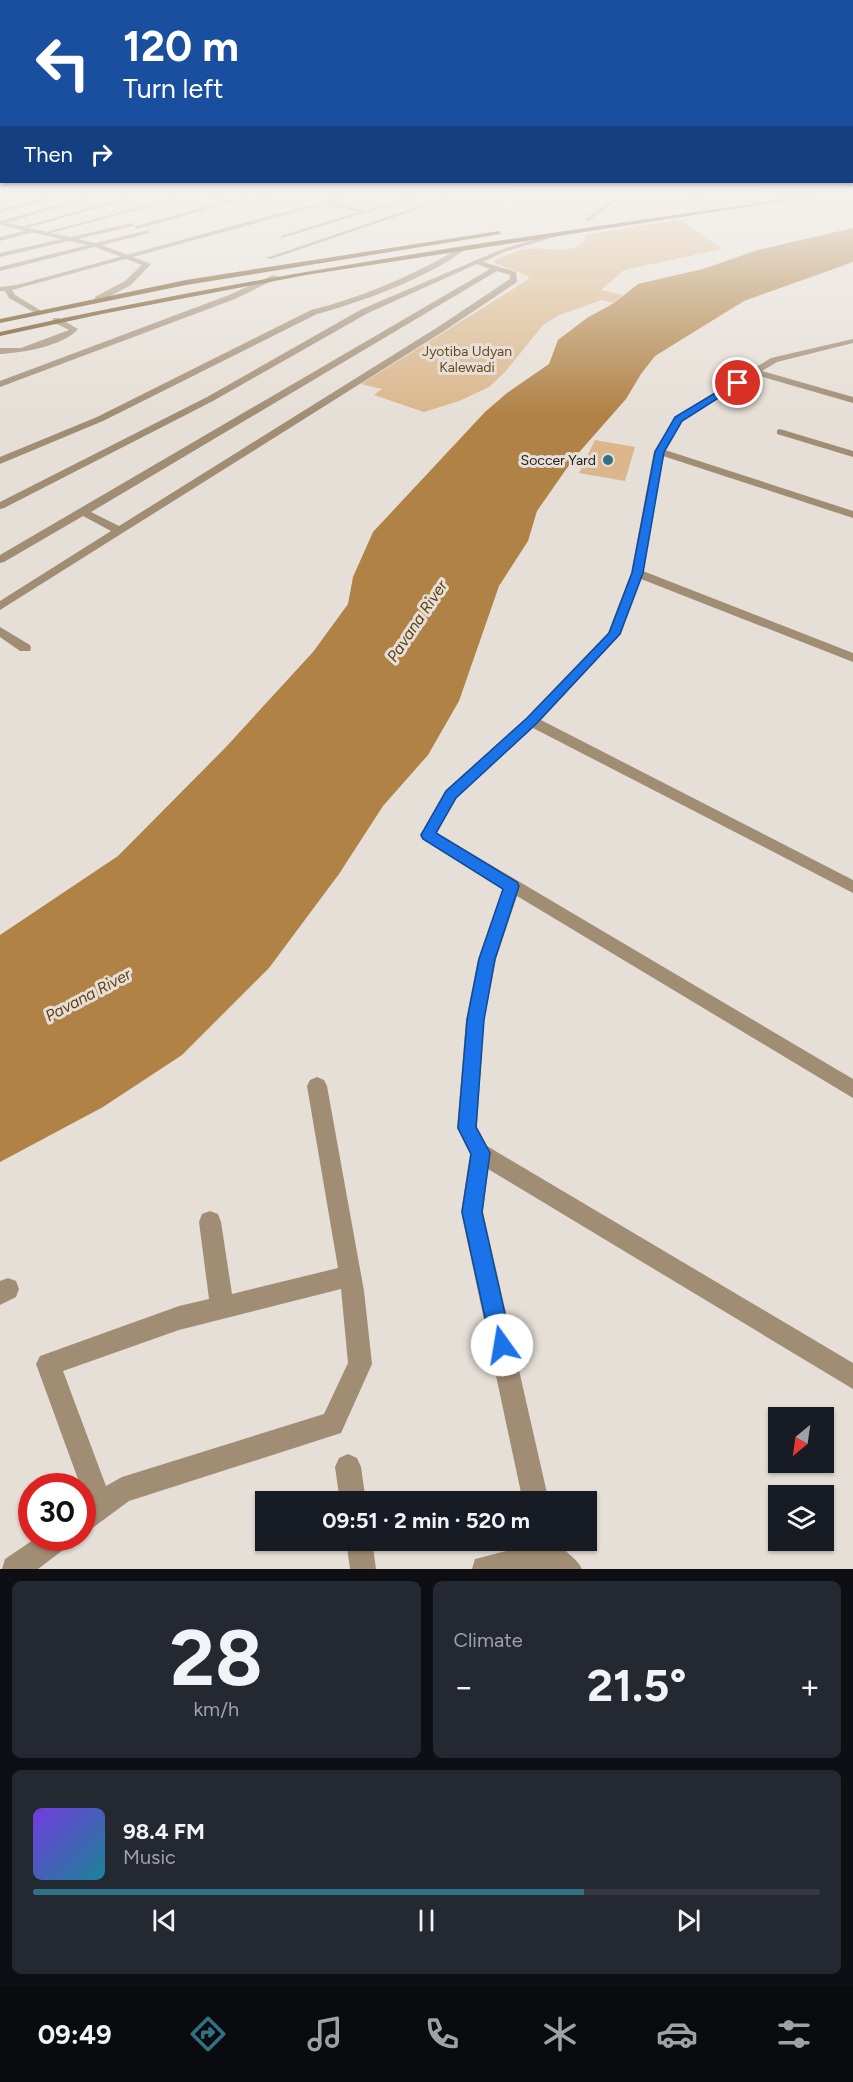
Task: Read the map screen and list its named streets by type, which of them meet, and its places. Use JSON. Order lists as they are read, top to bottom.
{
  "water": ["Pavana River"],
  "parks": ["Jyotiba Udyan Kalewadi"],
  "places": ["Soccer Yard"],
  "north": "bottom left",
  "page": {
    "turn": ["120 m", "Turn left"],
    "then": "Then",
    "limit": "30",
    "trip": "09:51 · 2 min · 520 m",
    "tile": [
      ["28", "km/h"],
      "Climate"
    ],
    "heat": ["−", "21.5°", "+"],
    "song": ["98.4 FM", "Music"],
    "tabs": "09:49"
  }
}
